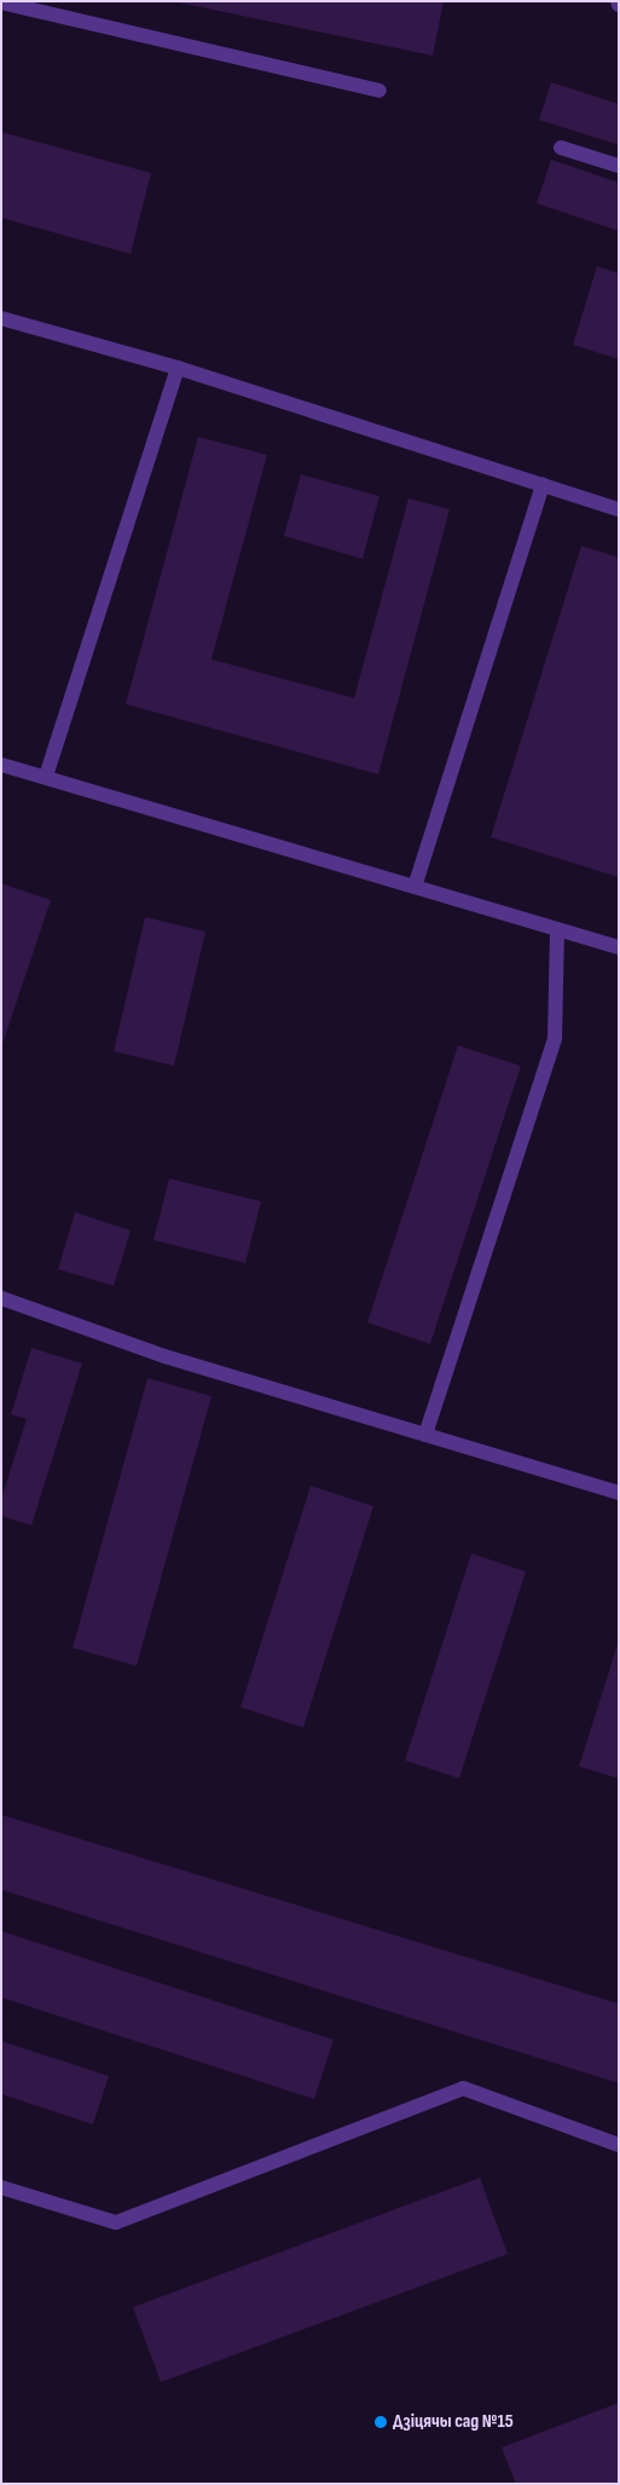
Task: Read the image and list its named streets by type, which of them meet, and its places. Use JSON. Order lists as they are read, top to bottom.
{
  "places": ["Дзіцячы сад №15"]
}
